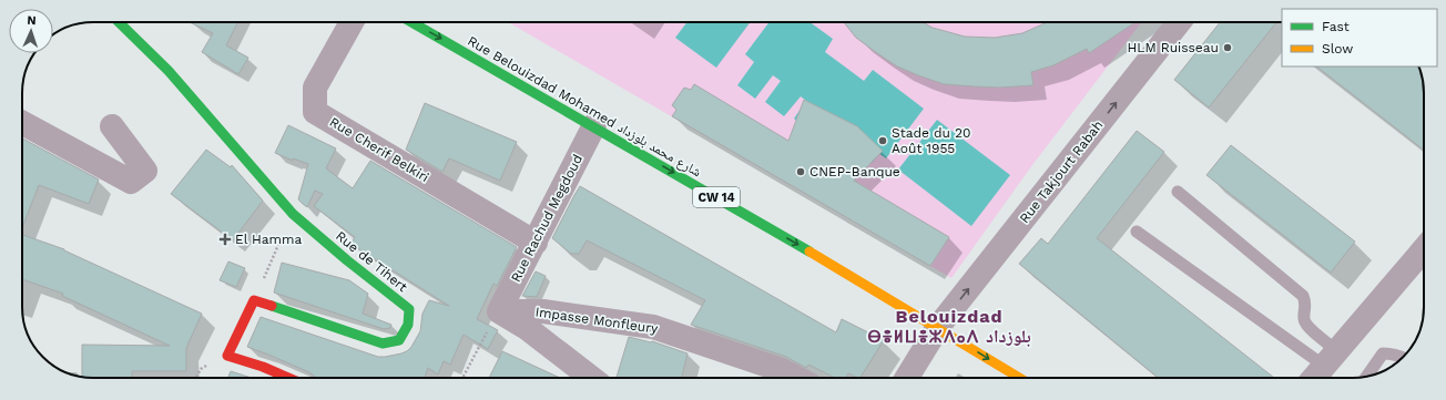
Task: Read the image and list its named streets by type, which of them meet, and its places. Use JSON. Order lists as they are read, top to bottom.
{
  "streets": {
    "street": [
      "Rue Belouizdad Mohamed شارع محمد بلوزداد",
      "Rue Cherif Belkiri",
      "Rue Takjourt Rabah",
      "CW 14",
      "Rue Rachud Megdoud",
      "Rue de Tihert",
      "Impasse Monfleury"
    ]
  },
  "crossings": [
    ["Rue Belouizdad Mohamed شارع محمد بلوزداد", "Rue Takjourt Rabah"],
    ["Rue Belouizdad Mohamed شارع محمد بلوزداد", "Rue Rachud Megdoud"],
    ["Rue Cherif Belkiri", "Rue Rachud Megdoud"],
    ["Rue Rachud Megdoud", "Impasse Monfleury"]
  ],
  "one_way": ["Rue Belouizdad Mohamed شارع محمد بلوزداد", "Rue Takjourt Rabah"],
  "districts": ["Belouizdad ⴱⴻⵍⵡⴻⵣⴷⴰⴷ بلوزداد"],
  "places": {
    "other": ["HLM Ruisseau", "Stade du 20 Août 1955", "CNEP-Banque"],
    "health": ["El Hamma"]
  },
  "legend": ["Fast", "Slow"],
  "north": "top"
}
